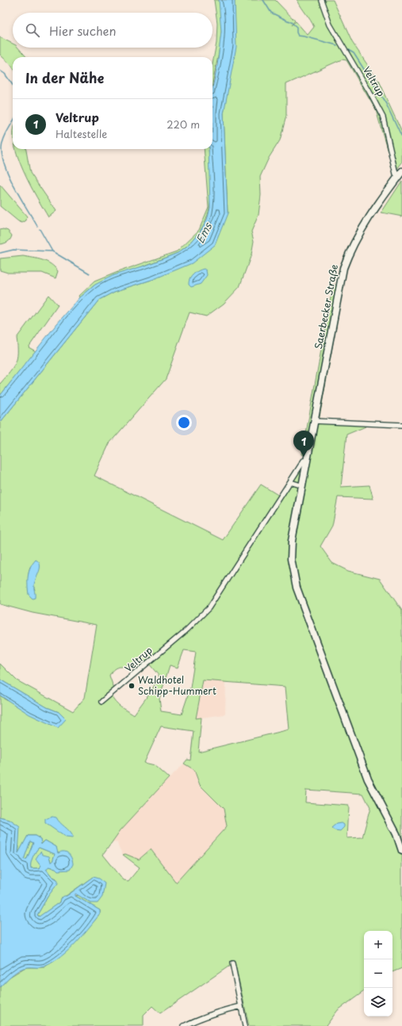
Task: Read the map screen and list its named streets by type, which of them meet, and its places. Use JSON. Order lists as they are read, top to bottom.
{
  "streets": {
    "main road": ["Saerbecker Straße"],
    "street": ["Veltrup"]
  },
  "crossings": [
    ["Veltrup", "Saerbecker Straße"]
  ],
  "water": ["Ems"],
  "places": ["Waldhotel Schipp-Hummert"],
  "page": {
    "search": "Hier suchen",
    "heading": "In der Nähe",
    "list": [
      {
        "mark": "1",
        "name": "Veltrup",
        "note": "Haltestelle",
        "value": "220 m"
      }
    ],
    "pins": "1",
    "map_buttons": ["+", "−"]
  }
}
